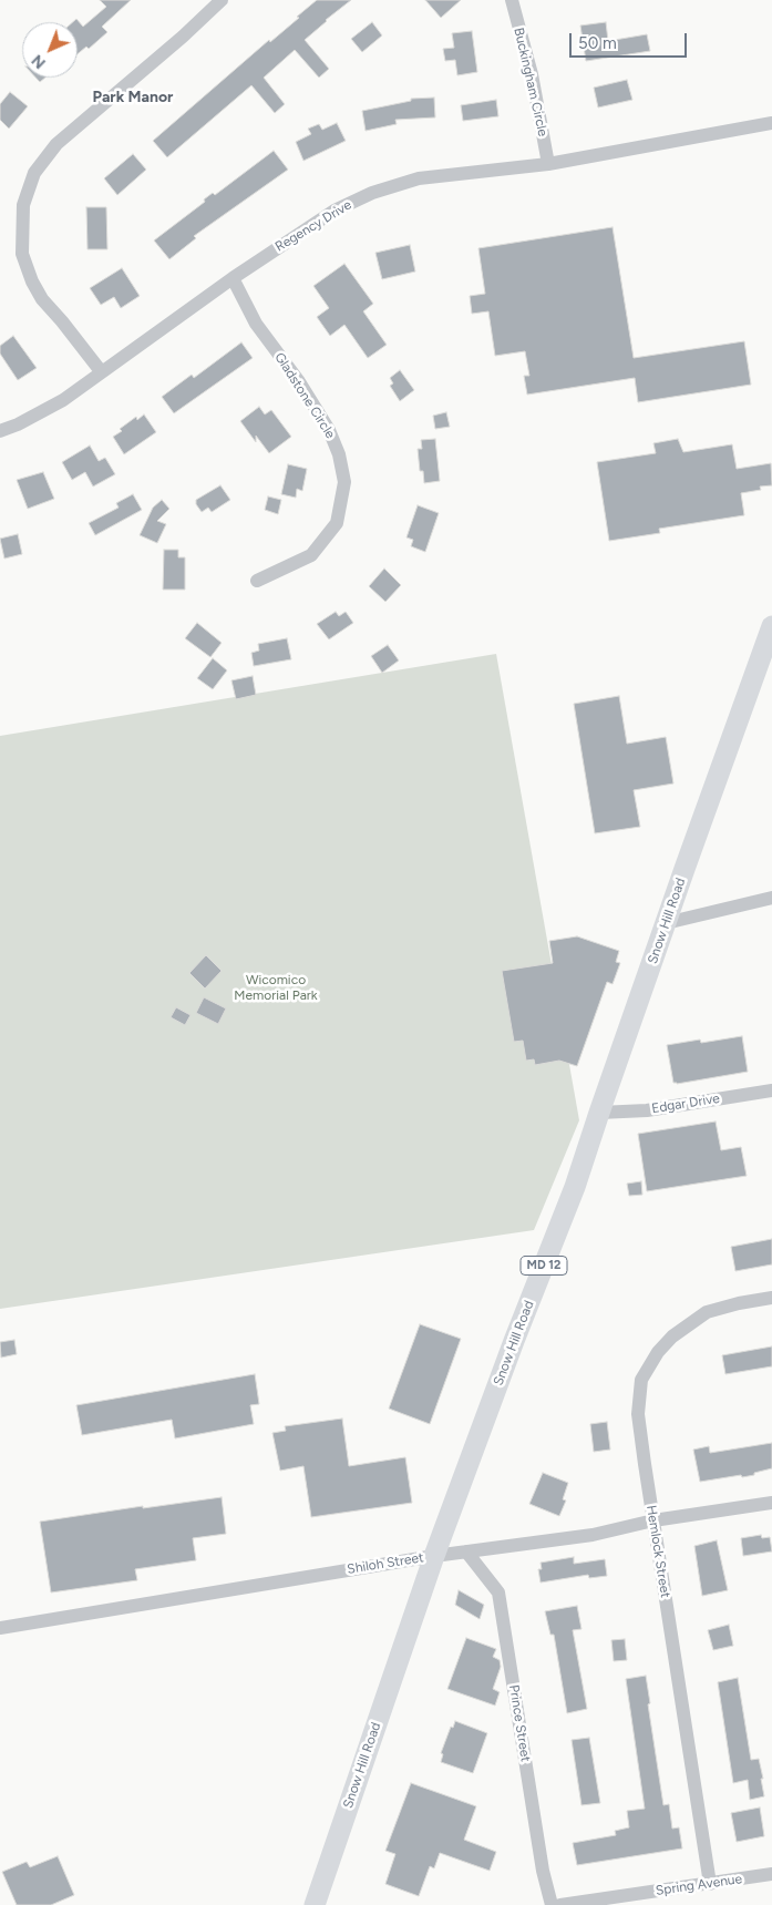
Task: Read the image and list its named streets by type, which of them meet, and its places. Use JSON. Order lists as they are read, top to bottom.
{
  "streets": {
    "main road": ["Snow Hill Road", "MD 12"],
    "street": [
      "Buckingham Circle",
      "Regency Drive",
      "Gladstone Circle",
      "Edgar Drive",
      "Hemlock Street",
      "Shiloh Street",
      "Prince Street",
      "Spring Avenue"
    ]
  },
  "crossings": [
    ["Buckingham Circle", "Regency Drive"],
    ["Regency Drive", "Gladstone Circle"],
    ["Snow Hill Road", "Edgar Drive"],
    ["Snow Hill Road", "Shiloh Street"],
    ["Hemlock Street", "Shiloh Street"],
    ["Hemlock Street", "Spring Avenue"],
    ["Shiloh Street", "Prince Street"]
  ],
  "districts": ["Park Manor"],
  "parks": ["Wicomico Memorial Park"],
  "scale_bar": "50 m",
  "north": "bottom left"
}
